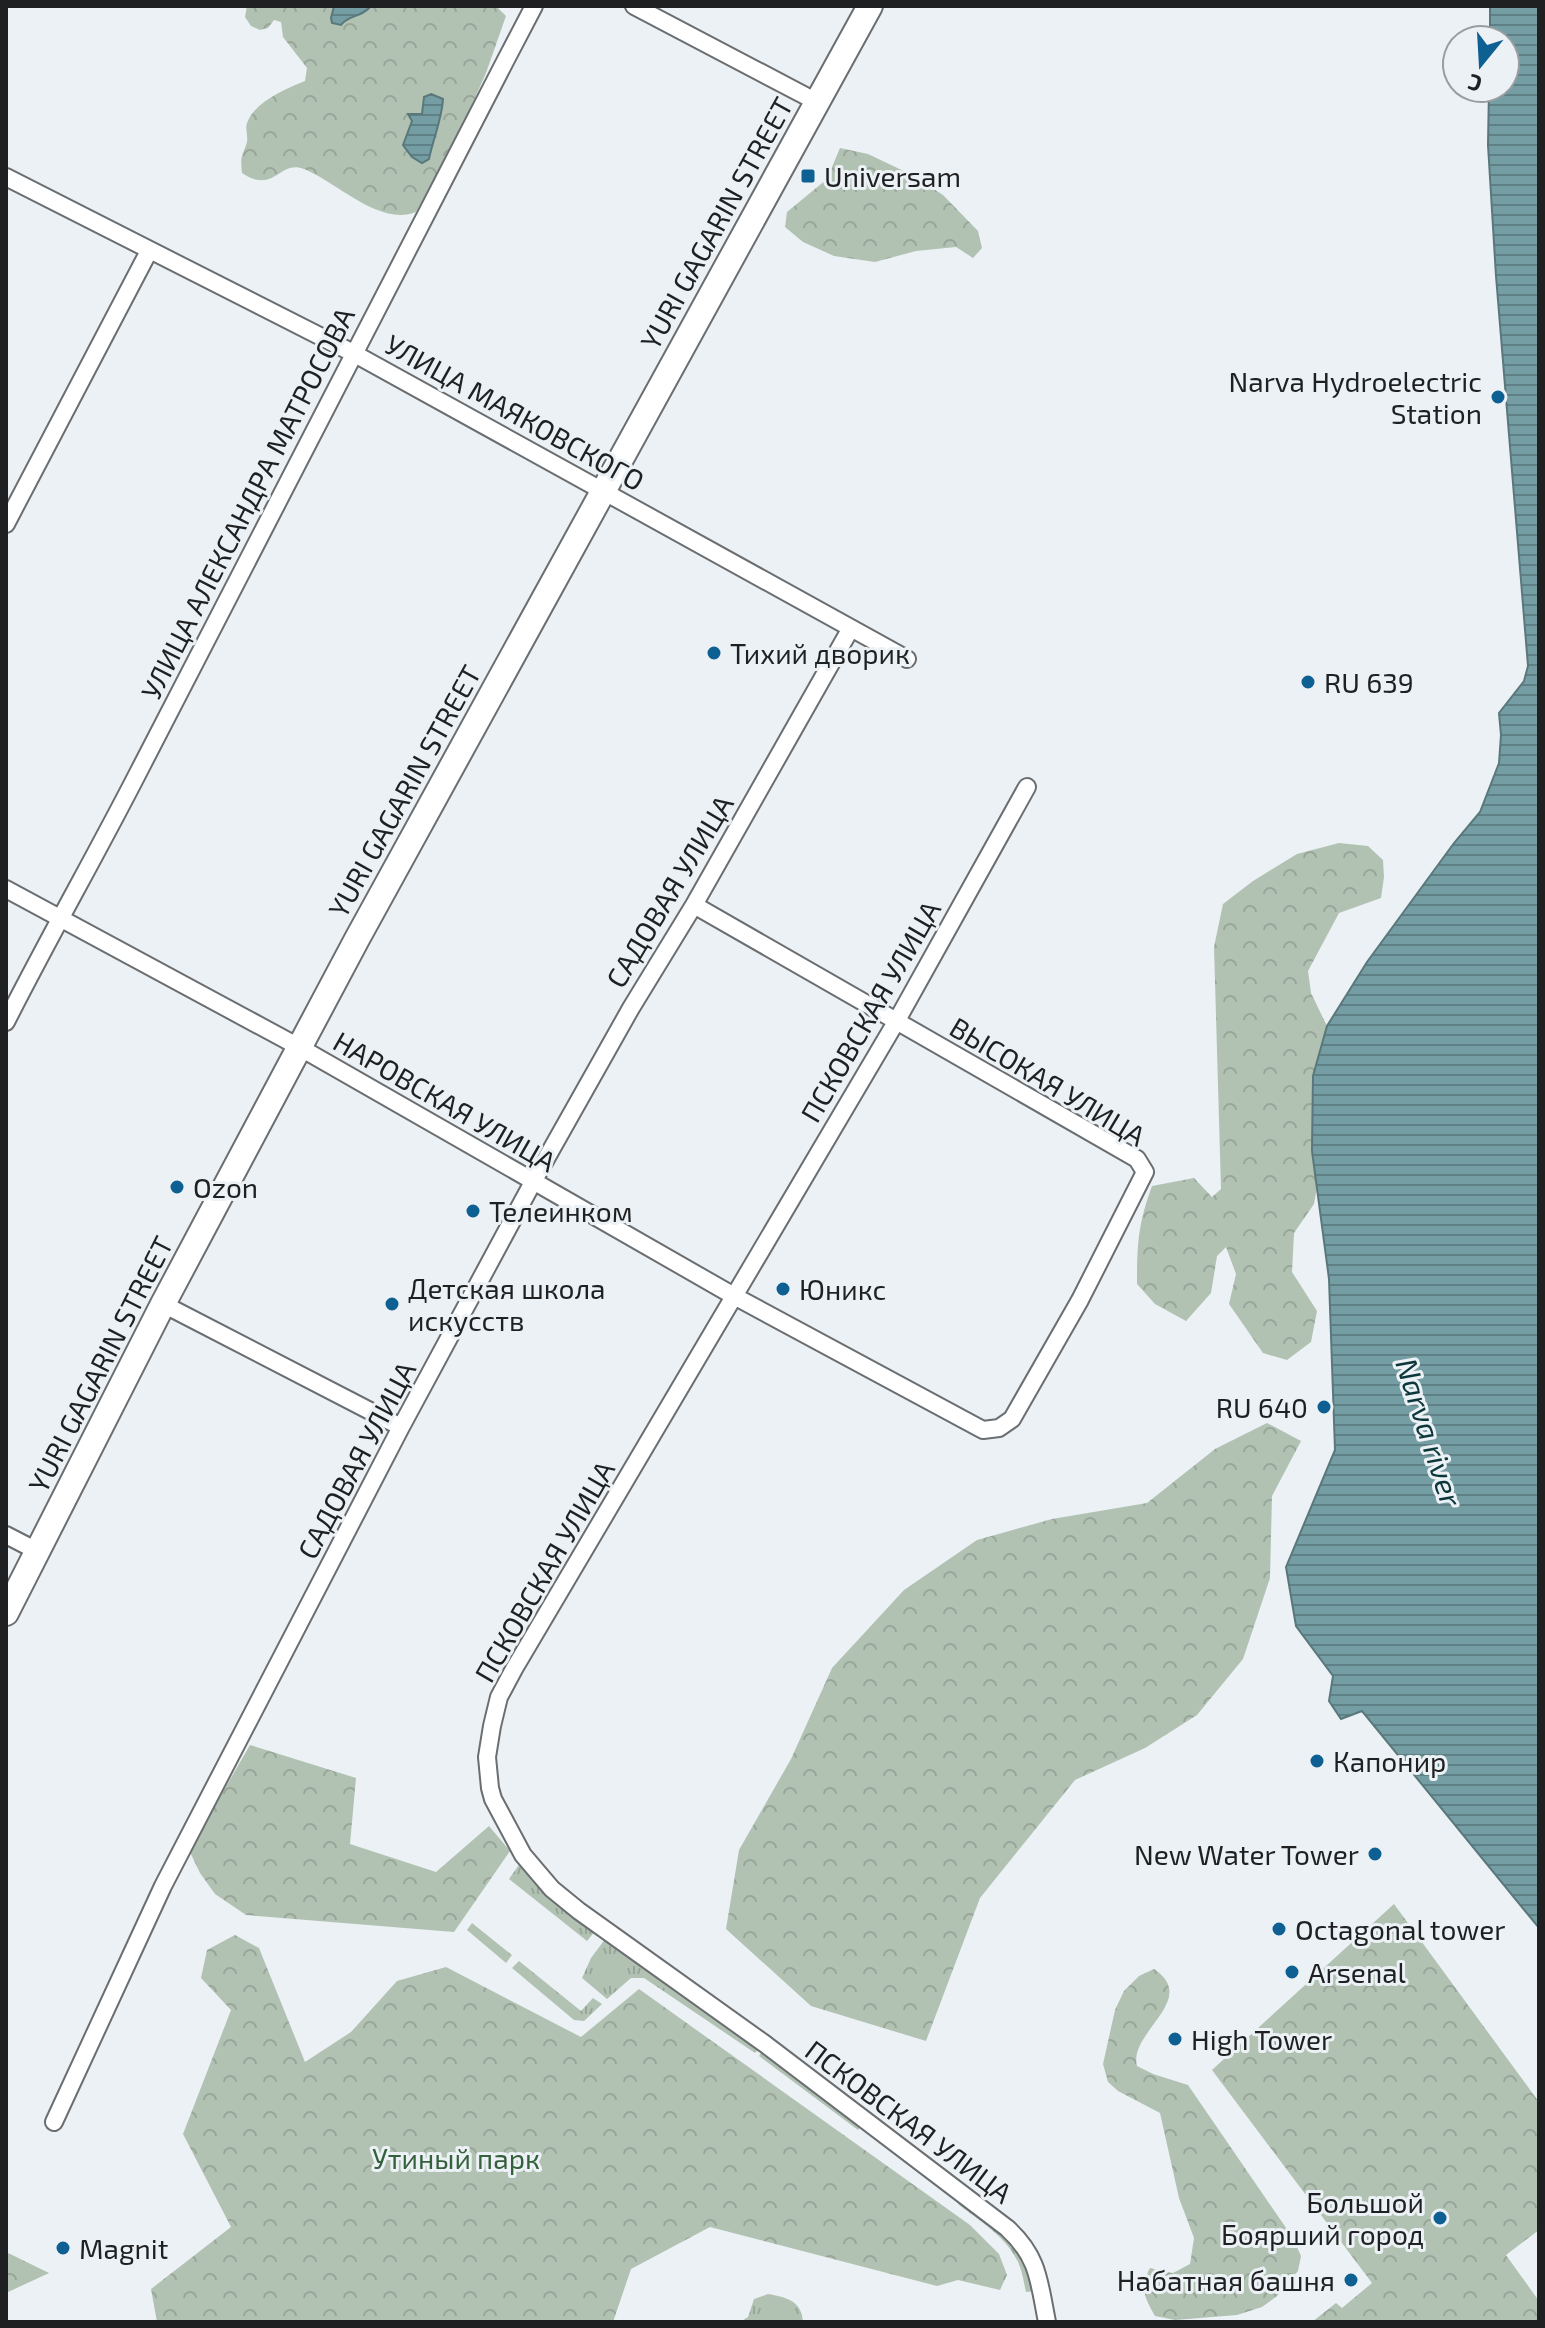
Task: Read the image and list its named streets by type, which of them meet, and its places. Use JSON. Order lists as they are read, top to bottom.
{
  "streets": {
    "street": [
      "YURI GAGARIN STREET",
      "УЛИЦА МАЯКОВСКОГО",
      "УЛИЦА АЛЕКСАНДРА МАТРОСОВА",
      "САДОВАЯ УЛИЦА",
      "ПСКОВСКАЯ УЛИЦА",
      "ВЫСОКАЯ УЛИЦА",
      "НАРОВСКАЯ УЛИЦА"
    ]
  },
  "crossings": [
    ["YURI GAGARIN STREET", "УЛИЦА МАЯКОВСКОГО"],
    ["YURI GAGARIN STREET", "НАРОВСКАЯ УЛИЦА"],
    ["УЛИЦА МАЯКОВСКОГО", "УЛИЦА АЛЕКСАНДРА МАТРОСОВА"],
    ["УЛИЦА МАЯКОВСКОГО", "САДОВАЯ УЛИЦА"],
    ["УЛИЦА АЛЕКСАНДРА МАТРОСОВА", "НАРОВСКАЯ УЛИЦА"],
    ["САДОВАЯ УЛИЦА", "ВЫСОКАЯ УЛИЦА"],
    ["САДОВАЯ УЛИЦА", "НАРОВСКАЯ УЛИЦА"],
    ["ПСКОВСКАЯ УЛИЦА", "ВЫСОКАЯ УЛИЦА"],
    ["ПСКОВСКАЯ УЛИЦА", "НАРОВСКАЯ УЛИЦА"],
    ["ВЫСОКАЯ УЛИЦА", "НАРОВСКАЯ УЛИЦА"]
  ],
  "water": ["Narva river"],
  "parks": ["Утиный парк"],
  "places": {
    "transit": ["Universam"],
    "other": [
      "Narva Hydroelectric Station",
      "Тихий дворик",
      "RU 639",
      "Ozon",
      "Телеинком",
      "Юникс",
      "Детская школа искусств",
      "RU 640",
      "Капонир",
      "New Water Tower",
      "Octagonal tower",
      "Arsenal",
      "High Tower",
      "Большой Боярший город",
      "Magnit",
      "Набатная башня"
    ]
  },
  "north": "bottom"
}
